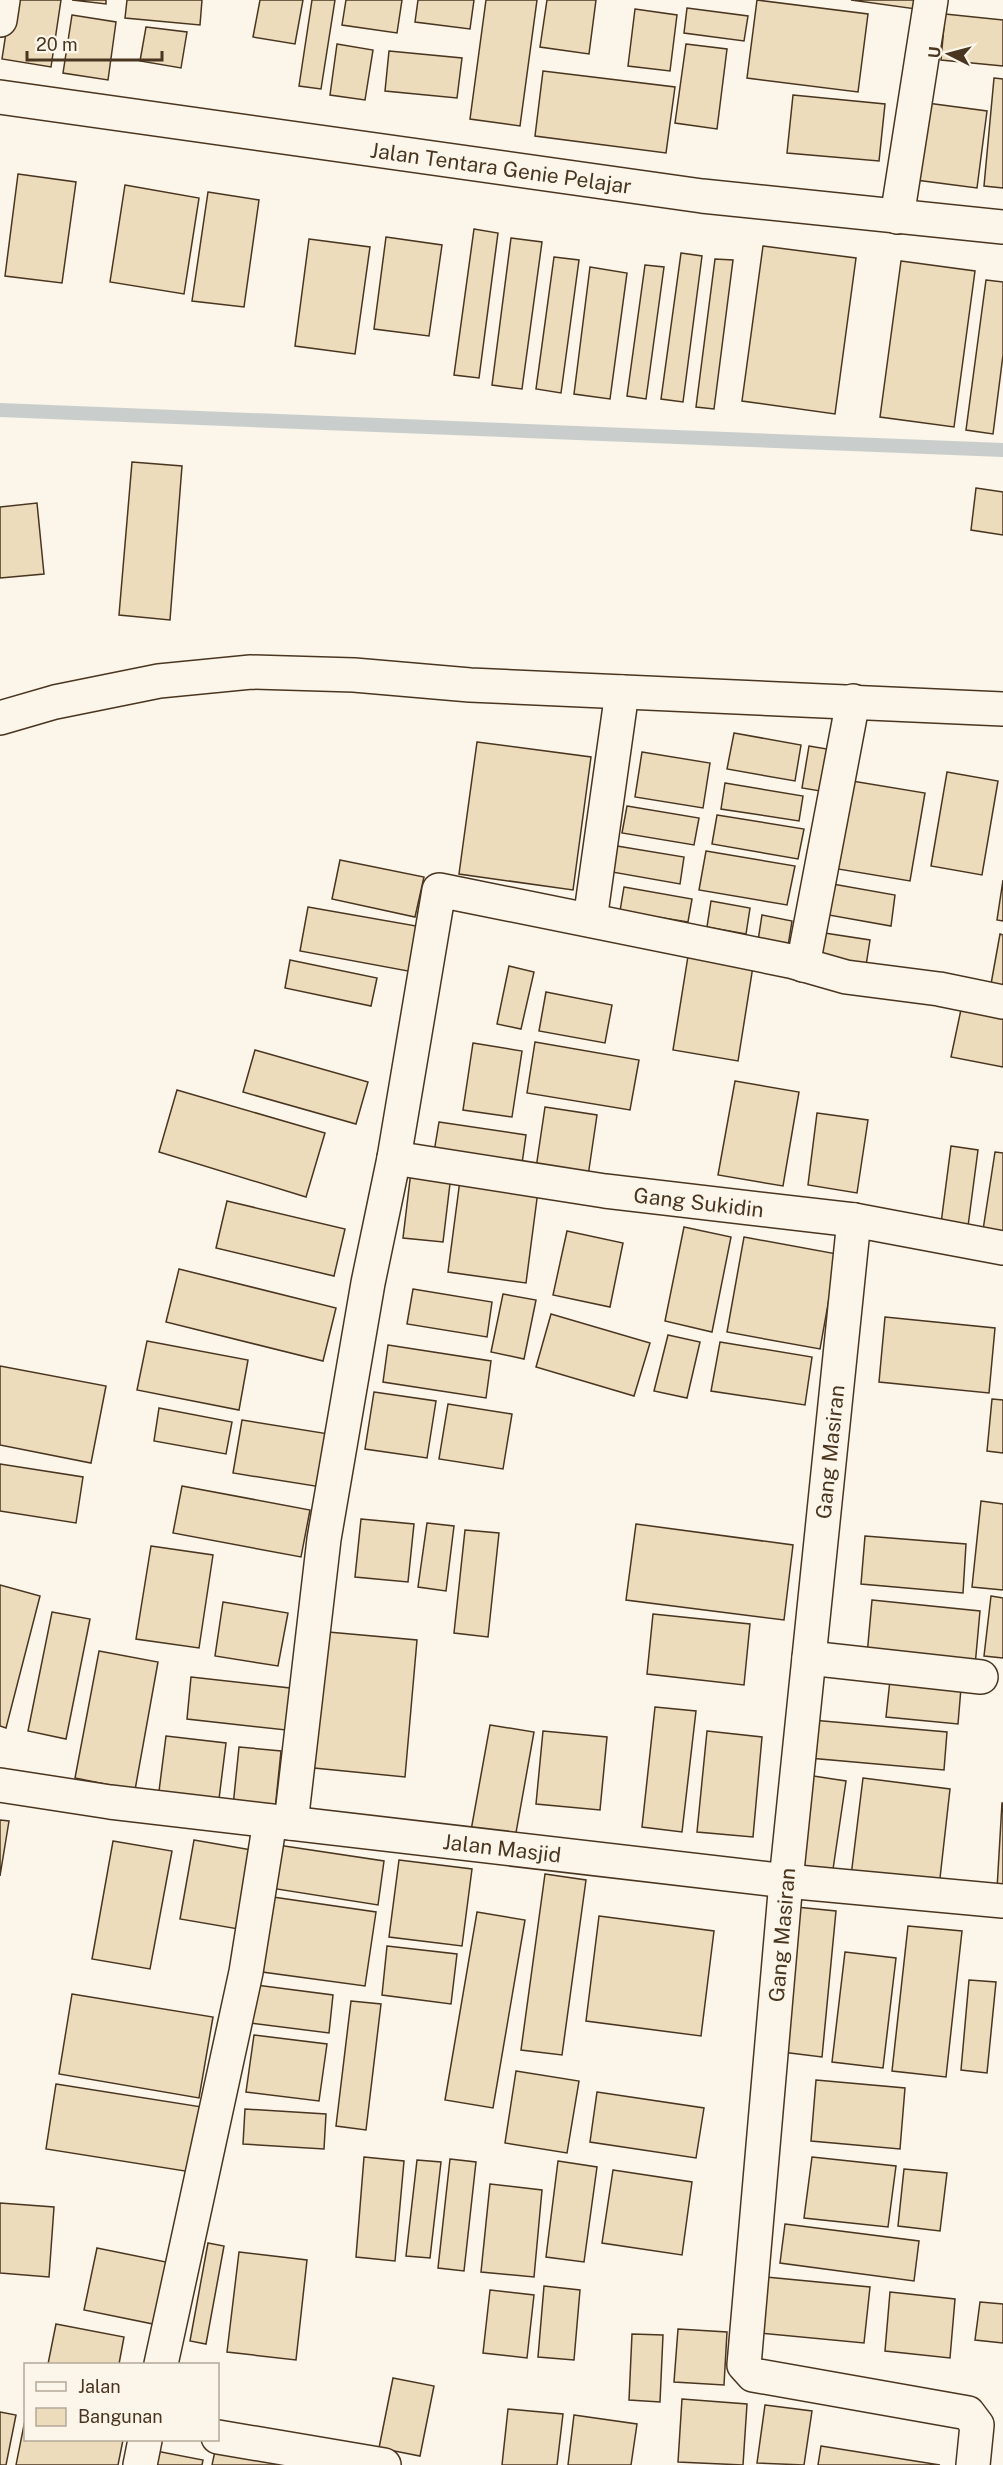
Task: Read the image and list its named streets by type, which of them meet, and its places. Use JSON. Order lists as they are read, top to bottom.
{
  "streets": {
    "street": [
      "Jalan Tentara Genie Pelajar",
      "Gang Sukidin",
      "Gang Masiran",
      "Jalan Masjid"
    ]
  },
  "crossings": [
    ["Gang Sukidin", "Gang Masiran"],
    ["Gang Masiran", "Jalan Masjid"]
  ],
  "legend": ["Jalan", "Bangunan"],
  "scale_bar": "20 m",
  "north": "left"
}
